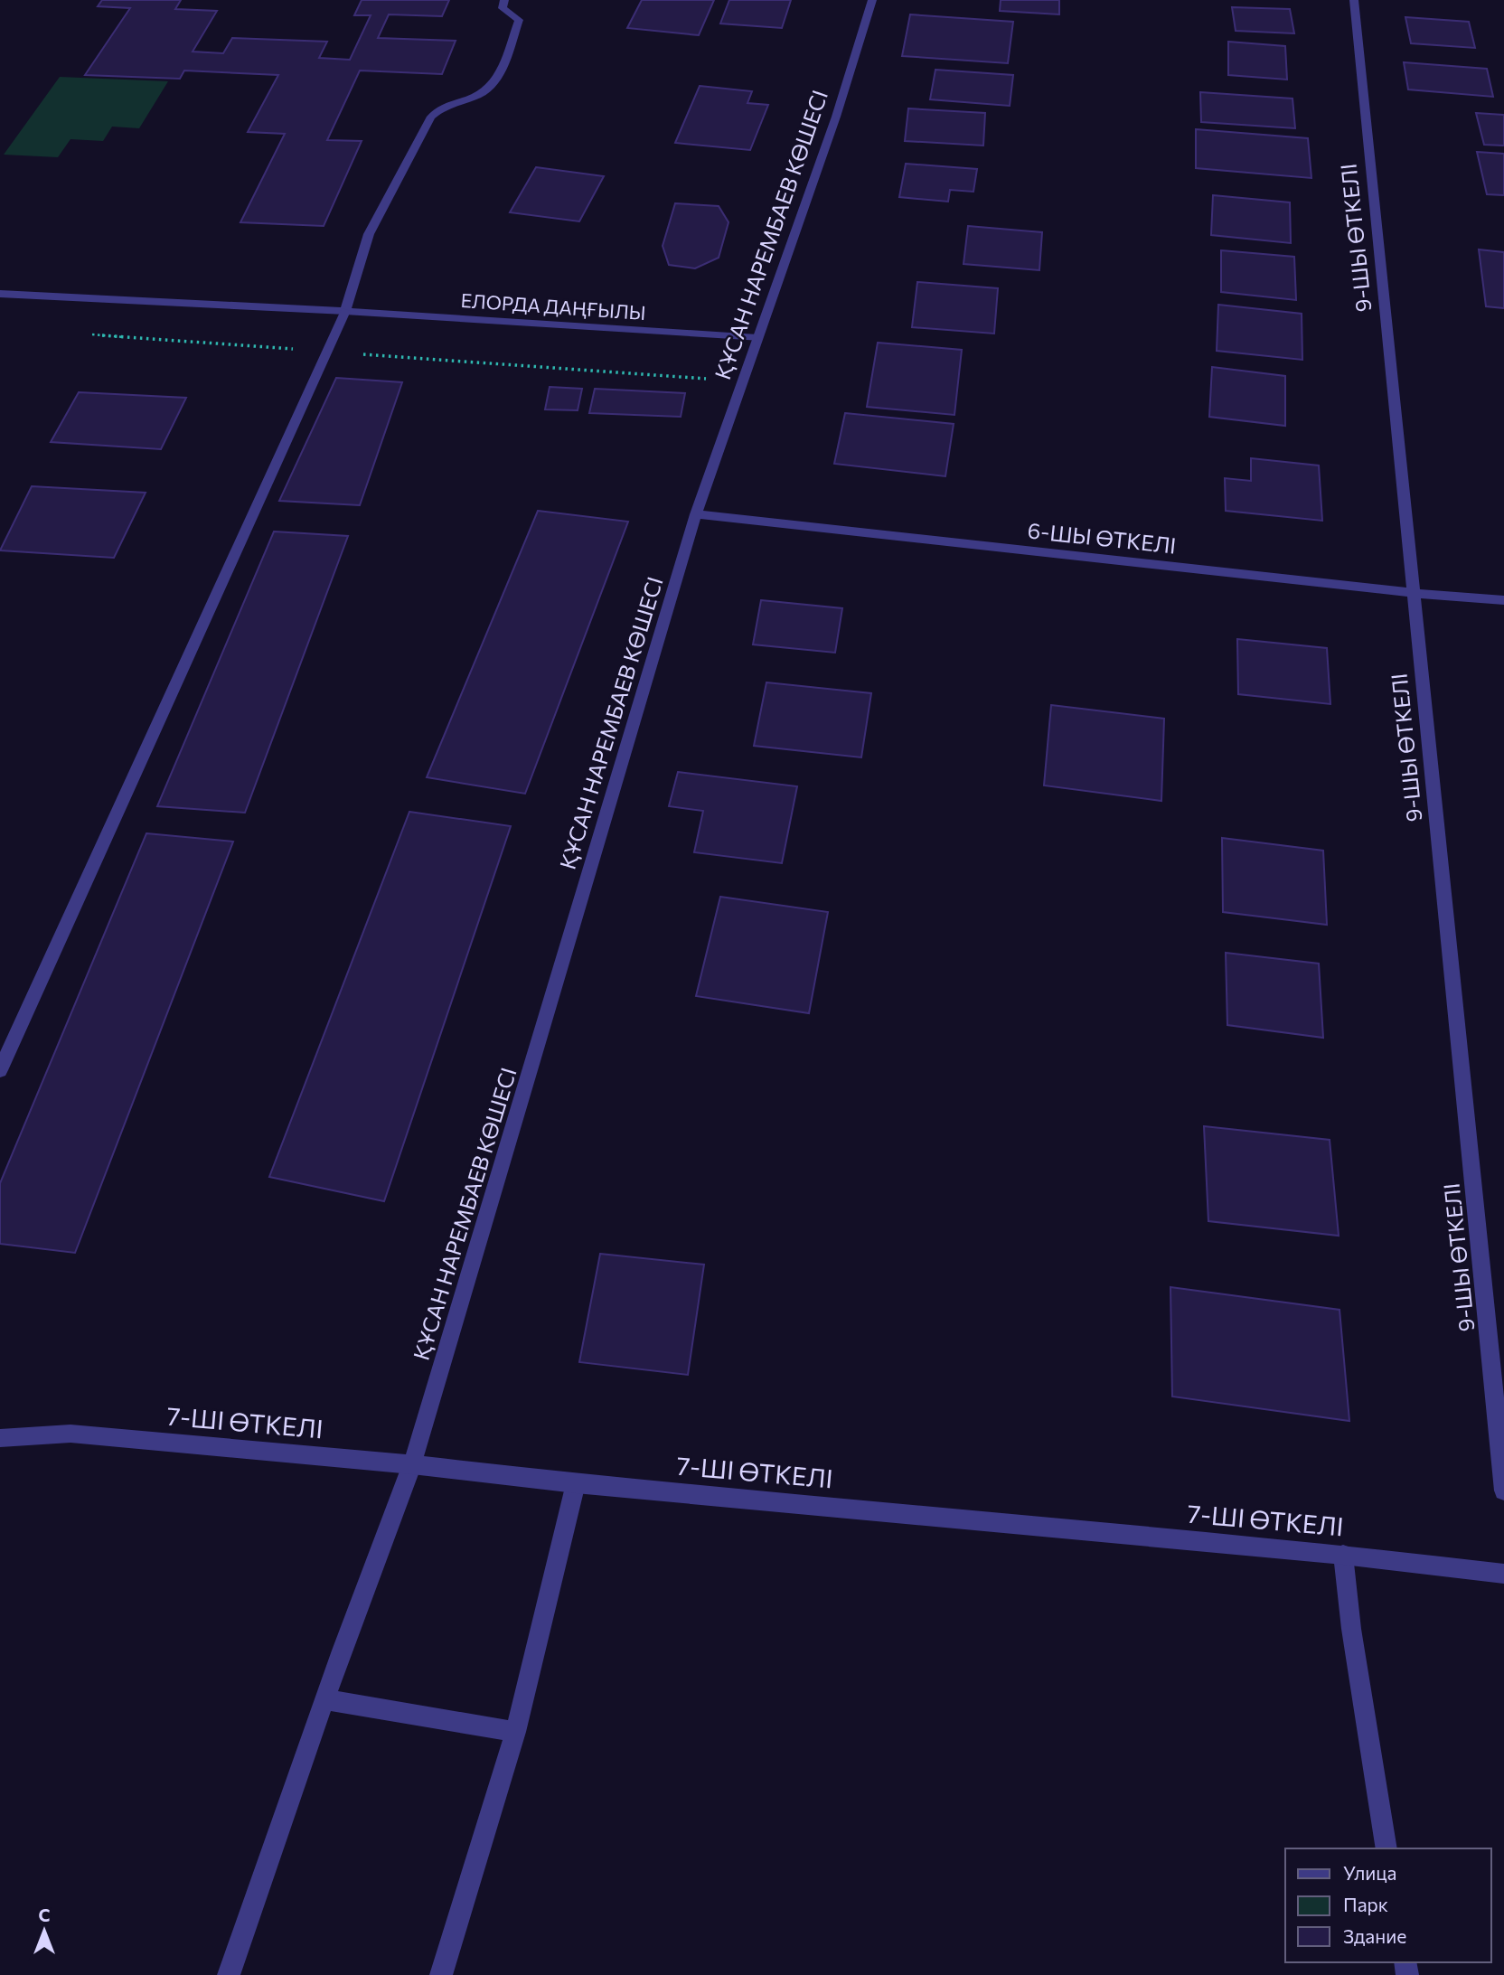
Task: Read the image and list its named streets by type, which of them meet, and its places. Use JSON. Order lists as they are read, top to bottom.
{
  "streets": {
    "street": [
      "ҚҰСАН НАРЕМБАЕВ КӨШЕСІ",
      "9-ШЫ ӨТКЕЛІ",
      "ЕЛОРДА ДАҢҒЫЛЫ",
      "6-ШЫ ӨТКЕЛІ",
      "7-ШІ ӨТКЕЛІ"
    ]
  },
  "crossings": [
    ["ҚҰСАН НАРЕМБАЕВ КӨШЕСІ", "ЕЛОРДА ДАҢҒЫЛЫ"],
    ["ҚҰСАН НАРЕМБАЕВ КӨШЕСІ", "6-ШЫ ӨТКЕЛІ"],
    ["ҚҰСАН НАРЕМБАЕВ КӨШЕСІ", "7-ШІ ӨТКЕЛІ"],
    ["9-ШЫ ӨТКЕЛІ", "6-ШЫ ӨТКЕЛІ"]
  ],
  "legend": ["Улица", "Парк", "Здание"],
  "north": "top"
}
